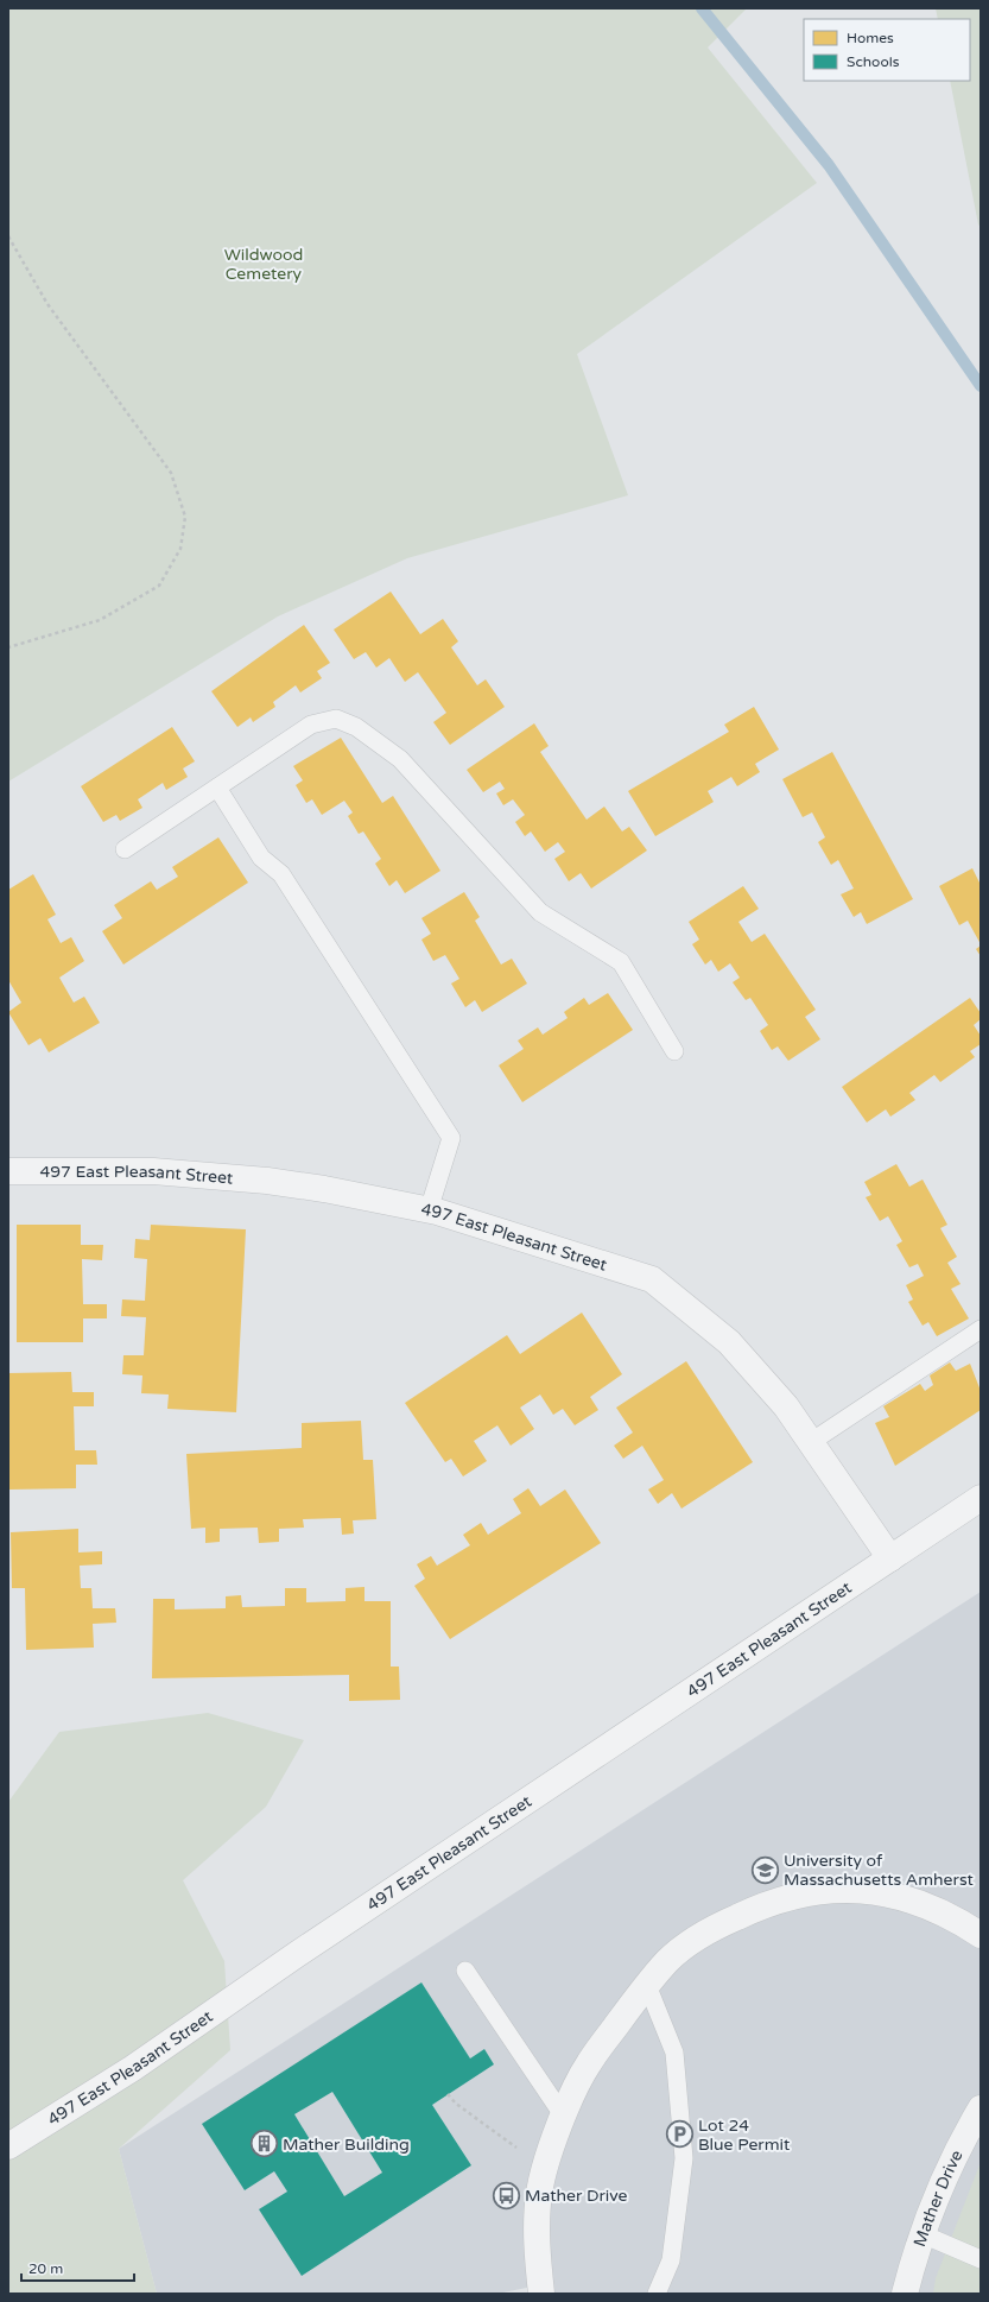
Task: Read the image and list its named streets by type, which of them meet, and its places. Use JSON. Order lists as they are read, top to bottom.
{
  "streets": {
    "street": ["497 East Pleasant Street", "Mather Drive"]
  },
  "parks": ["Wildwood Cemetery"],
  "places": {
    "school or university": ["University of Massachusetts Amherst"],
    "parking": ["Lot 24 Blue Permit"],
    "building": ["Mather Building"],
    "bus stop": ["Mather Drive"]
  },
  "legend": ["Homes", "Schools"],
  "scale_bar": "20 m"
}
